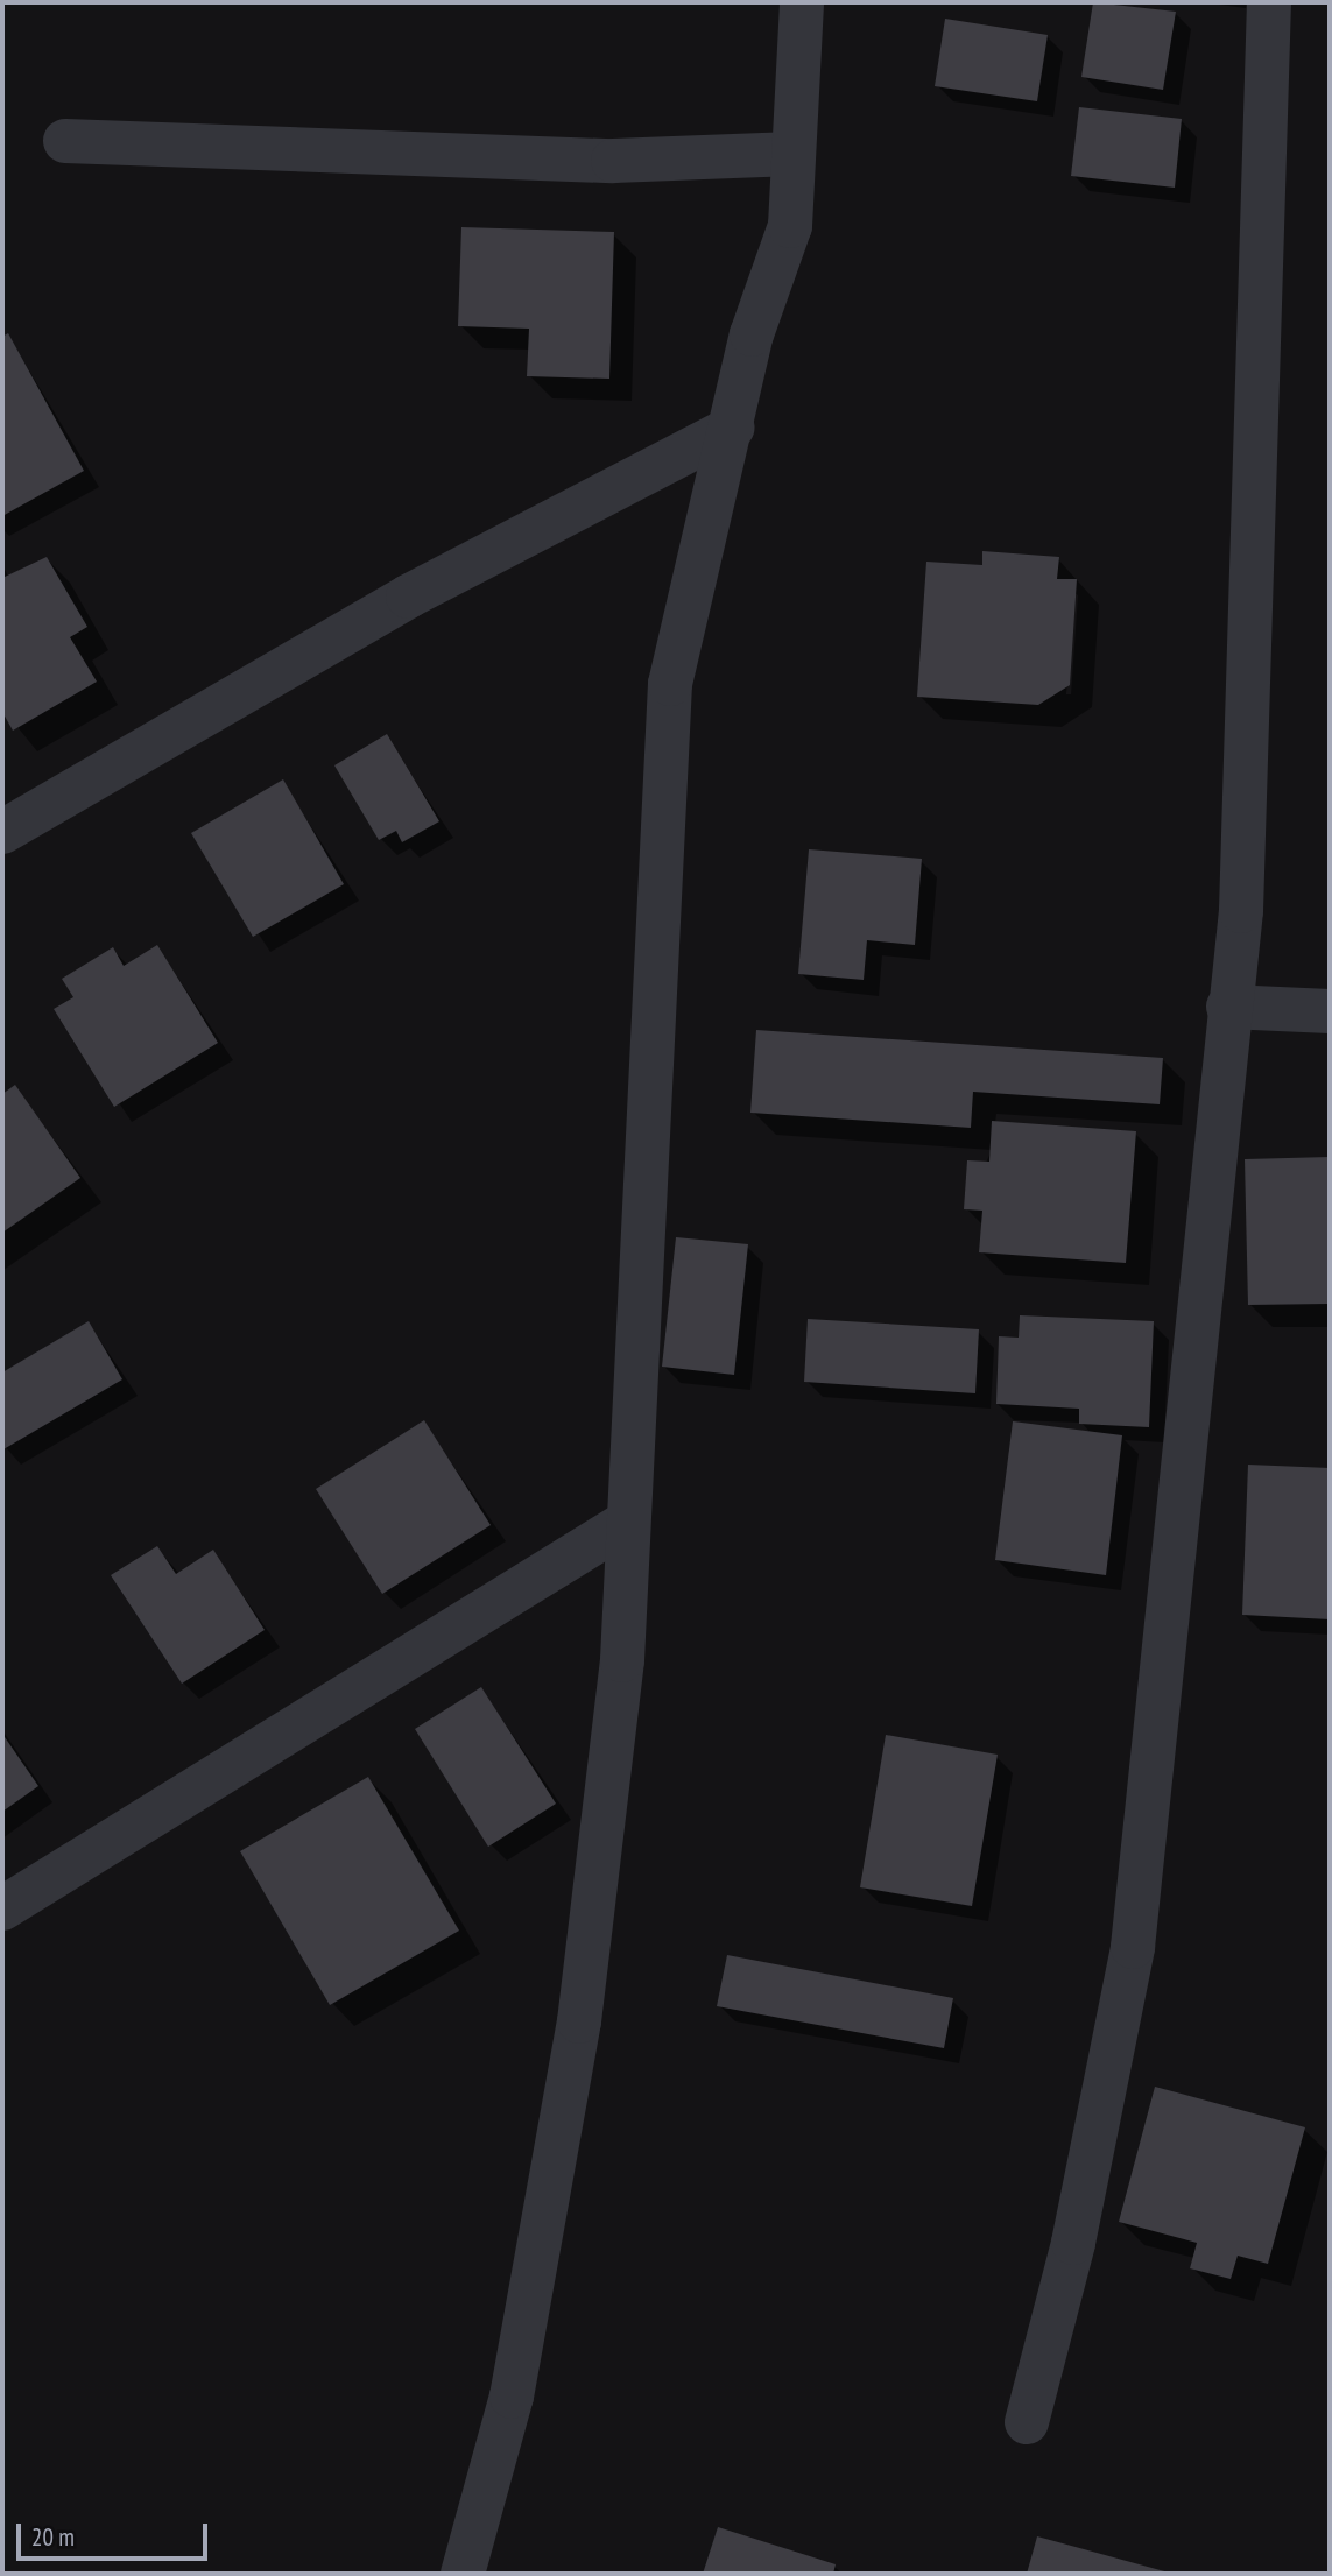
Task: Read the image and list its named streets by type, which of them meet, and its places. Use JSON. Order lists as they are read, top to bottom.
{
  "scale_bar": "20 m"
}
